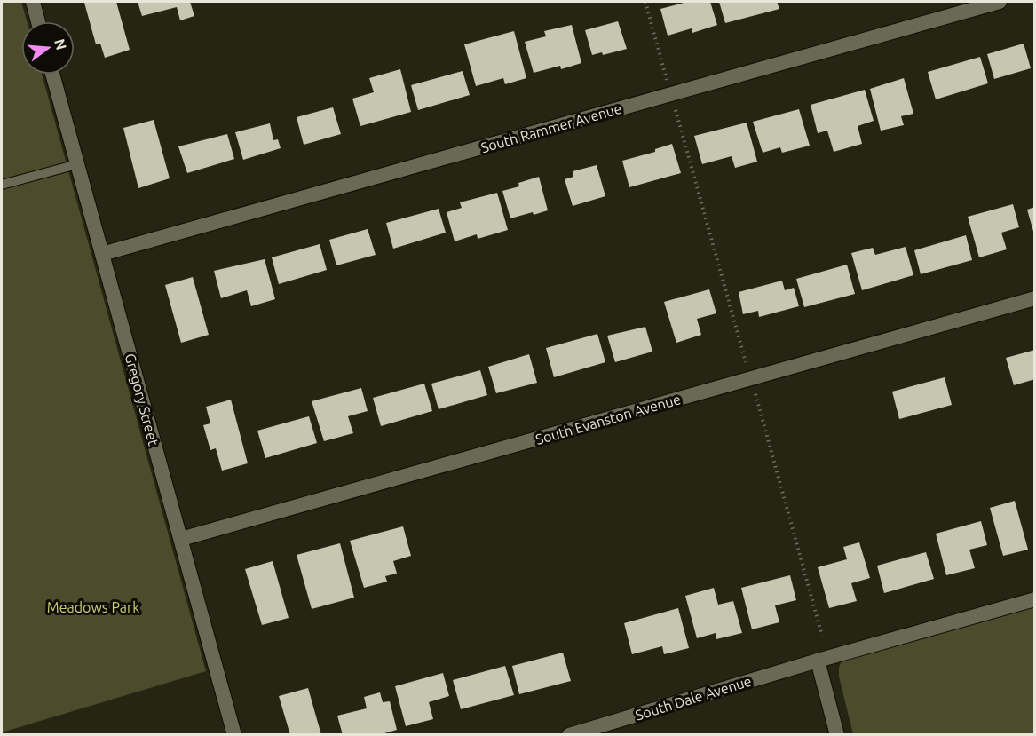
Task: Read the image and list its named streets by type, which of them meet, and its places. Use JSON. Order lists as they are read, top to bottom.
{
  "streets": {
    "street": [
      "South Rammer Avenue",
      "Gregory Street",
      "South Evanston Avenue",
      "South Dale Avenue"
    ]
  },
  "crossings": [
    ["South Rammer Avenue", "Gregory Street"],
    ["Gregory Street", "South Evanston Avenue"]
  ],
  "parks": ["Meadows Park"],
  "north": "right"
}
